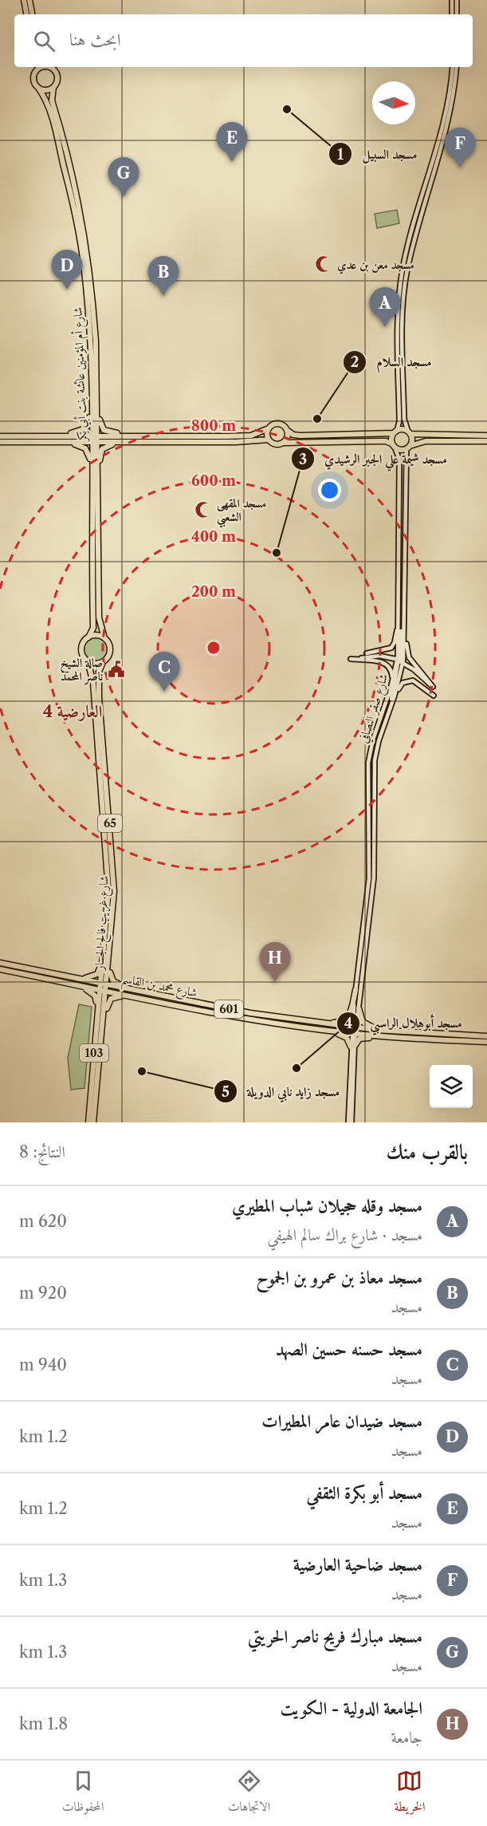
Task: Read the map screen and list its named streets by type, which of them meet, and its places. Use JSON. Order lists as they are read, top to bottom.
{
  "streets": {
    "main road": [
      "شارع أم المؤمنين عائشة بنت أبي بكر",
      "شارع صقر النصافي",
      "65",
      "شارع غريب فالح الجسار",
      "شارع محمد بن القاسم",
      "601",
      "103"
    ]
  },
  "crossings": [
    ["شارع أم المؤمنين عائشة بنت أبي بكر", "65"],
    ["شارع أم المؤمنين عائشة بنت أبي بكر", "شارع غريب فالح الجسار"],
    ["شارع صقر النصافي", "شارع محمد بن القاسم"],
    ["65", "شارع غريب فالح الجسار"],
    ["شارع محمد بن القاسم", "103"]
  ],
  "districts": ["العارضية 4"],
  "places": {
    "other": [
      "مسجد السبيل",
      "مسجد السلام",
      "مسجد شيمة علي الجبر الرشيدي",
      "مسجد أبوهلال الراسبي",
      "مسجد زايد نابي الدويلة"
    ],
    "mosque": ["مسجد معن بن عدي", "مسجد المقهى الشعبي"],
    "public building": ["صالة الشيخ ناصر المحمد"]
  },
  "north": "right",
  "page": {
    "search": "ابحث هنا",
    "pins": [
      "E",
      "F",
      "G",
      "D",
      "B",
      "A",
      "C",
      "H"
    ],
    "heading": ["بالقرب منك", "النتائج: 8"],
    "list": [
      {
        "mark": "A",
        "name": "مسجد وقله حجيلان شباب المطيري",
        "note": "مسجد · شارع براك سالم الهيفي",
        "value": "620 m"
      },
      {
        "mark": "B",
        "name": "مسجد معاذ بن عمرو بن الجموح",
        "note": "مسجد",
        "value": "920 m"
      },
      {
        "mark": "C",
        "name": "مسجد حسنه حسين الصهد",
        "note": "مسجد",
        "value": "940 m"
      },
      {
        "mark": "D",
        "name": "مسجد ضيدان عامر المطيرات",
        "note": "مسجد",
        "value": "1.2 km"
      },
      {
        "mark": "E",
        "name": "مسجد أبو بكرة الثقفي",
        "note": "مسجد",
        "value": "1.2 km"
      },
      {
        "mark": "F",
        "name": "مسجد ضاحية العارضية",
        "note": "مسجد",
        "value": "1.3 km"
      },
      {
        "mark": "G",
        "name": "مسجد مبارك فريح ناصر الحريتي",
        "note": "مسجد",
        "value": "1.3 km"
      },
      {
        "mark": "H",
        "name": "الجامعة الدولية - الكويت",
        "note": "جامعة",
        "value": "1.8 km"
      }
    ],
    "nav": ["الخريطة", "الاتجاهات", "المحفوظات"]
  },
  "rings": [
    "800 m",
    "600 m",
    "400 m",
    "200 m"
  ]
}
